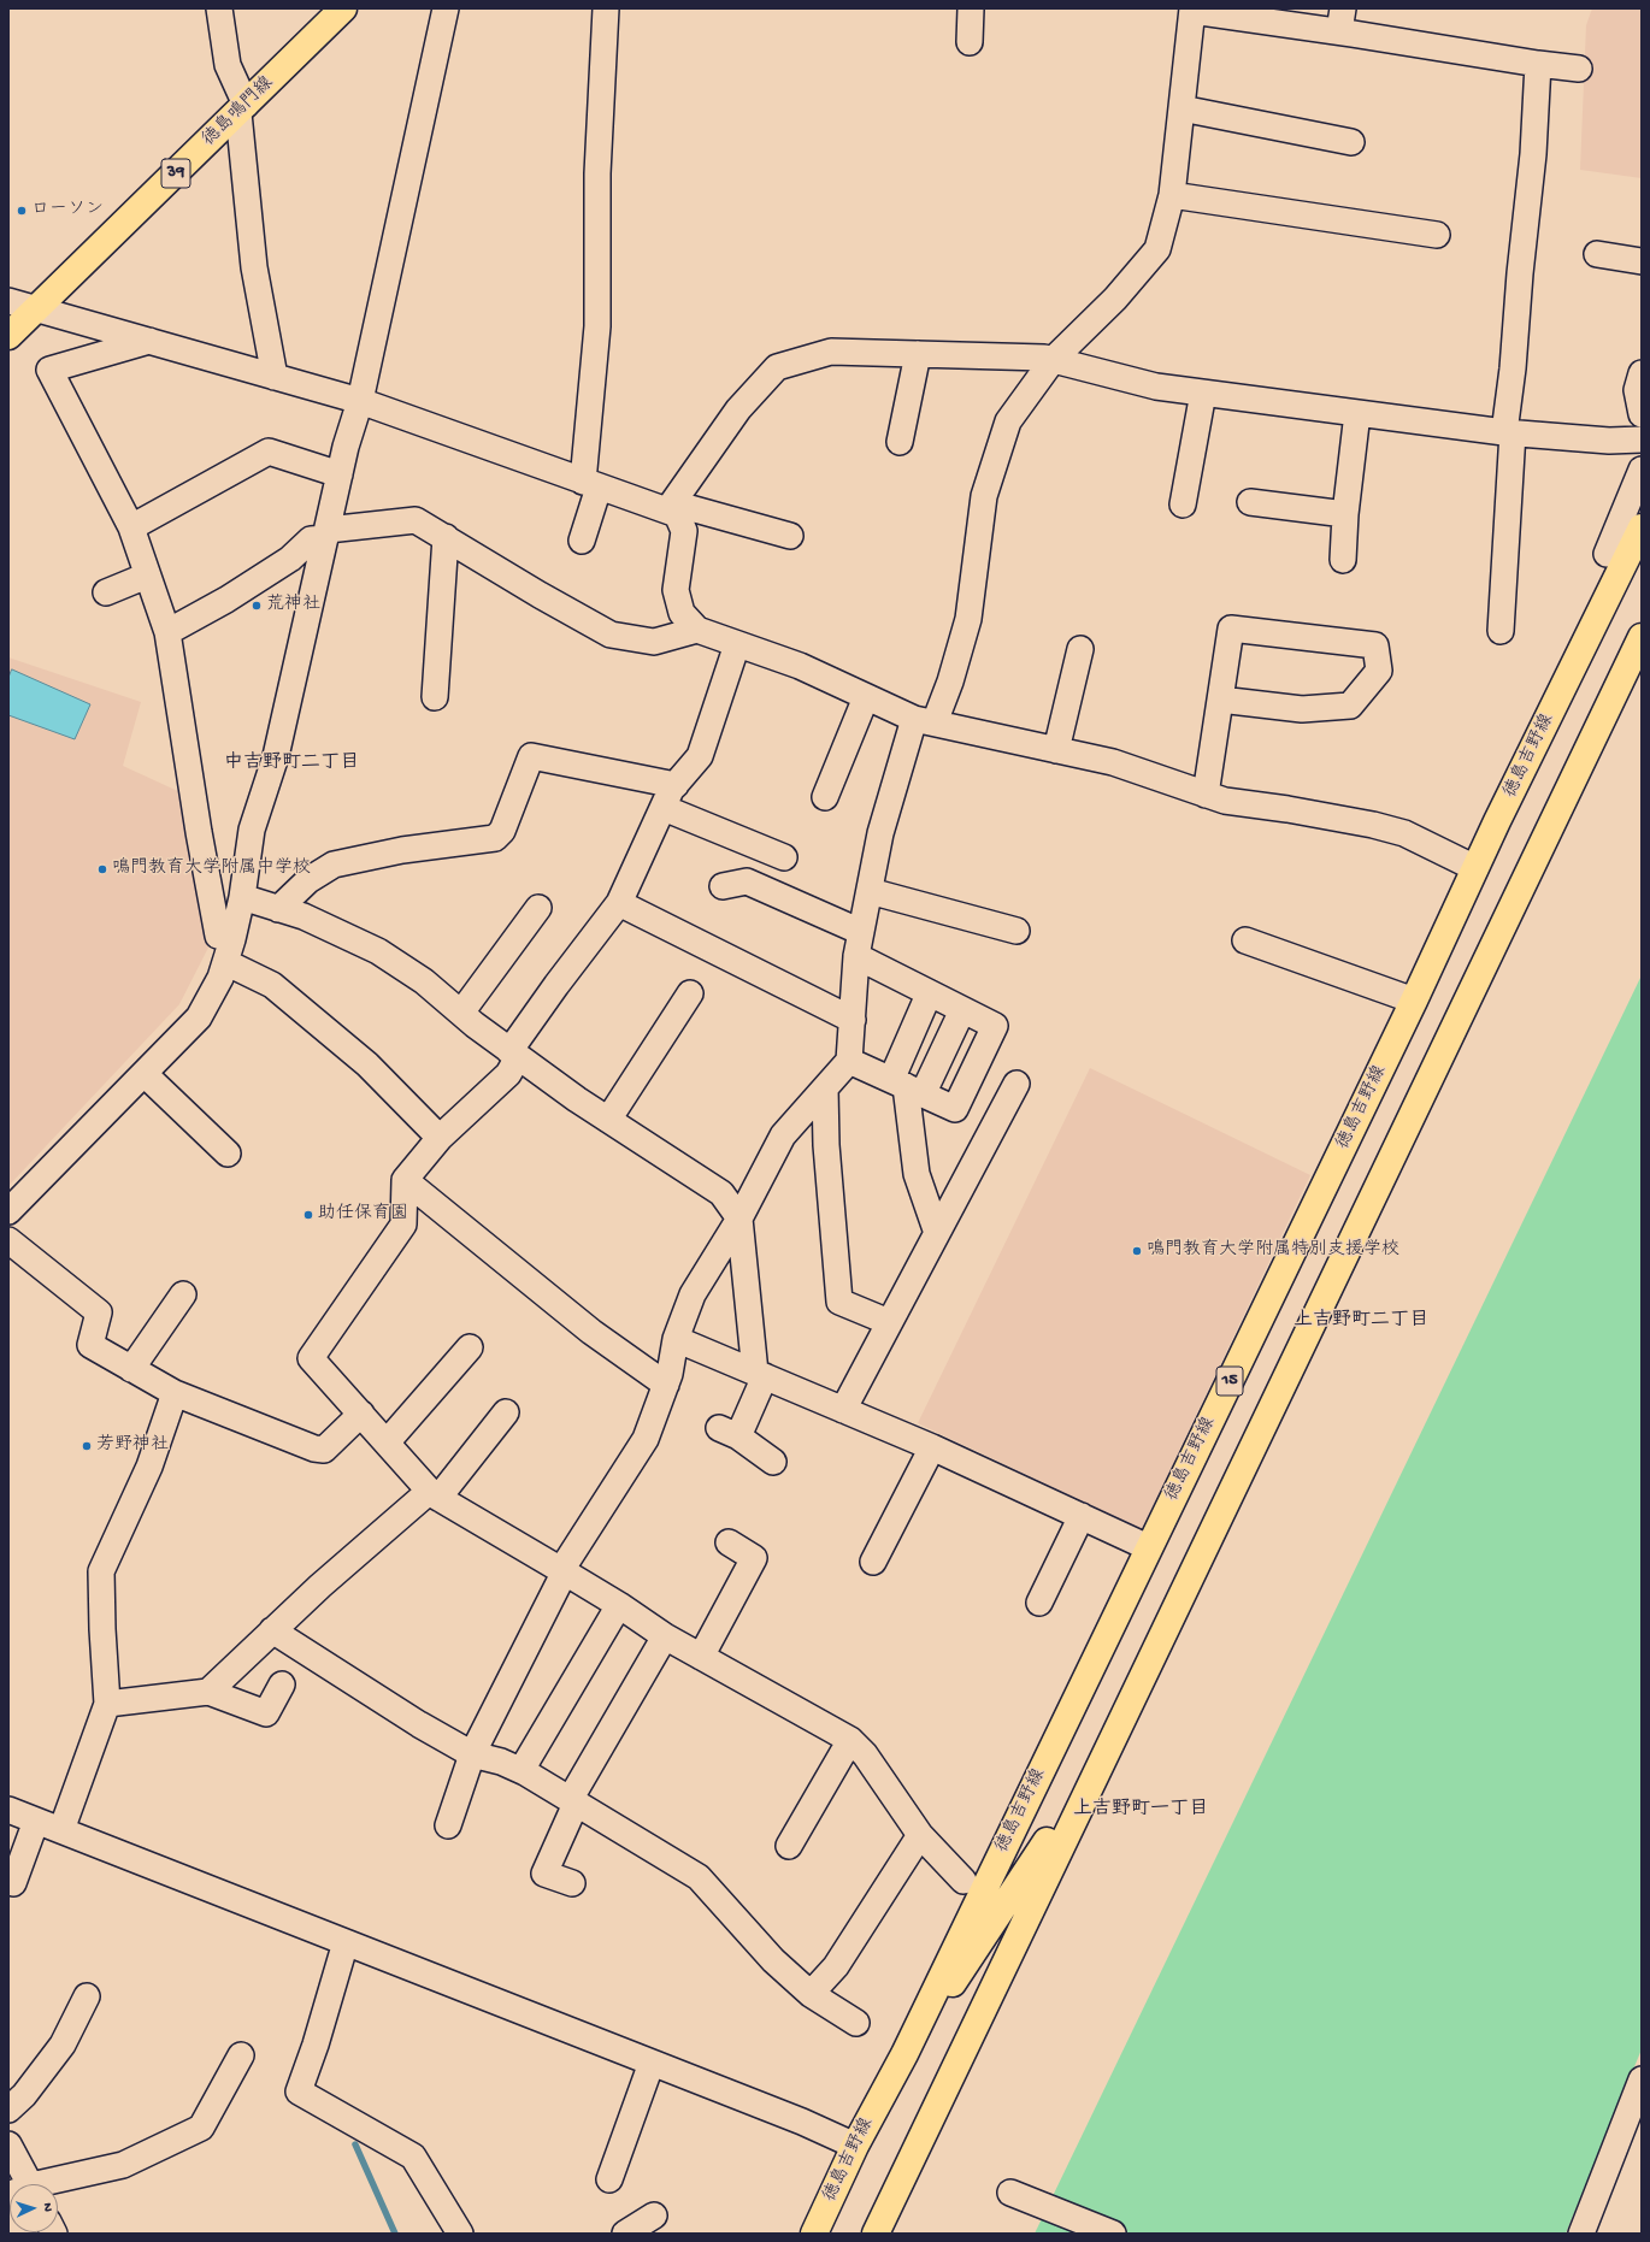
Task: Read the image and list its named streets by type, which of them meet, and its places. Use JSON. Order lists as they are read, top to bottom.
{
  "streets": {
    "main road": [
      "徳島鳴門線",
      "39",
      "徳島吉野線",
      "15"
    ]
  },
  "districts": ["中吉野町二丁目", "上吉野町二丁目", "上吉野町一丁目"],
  "places": [
    "ローソン",
    "荒神社",
    "鳴門教育大学附属中学校",
    "助任保育園",
    "鳴門教育大学附属特別支援学校",
    "芳野神社"
  ],
  "north": "right"
}
